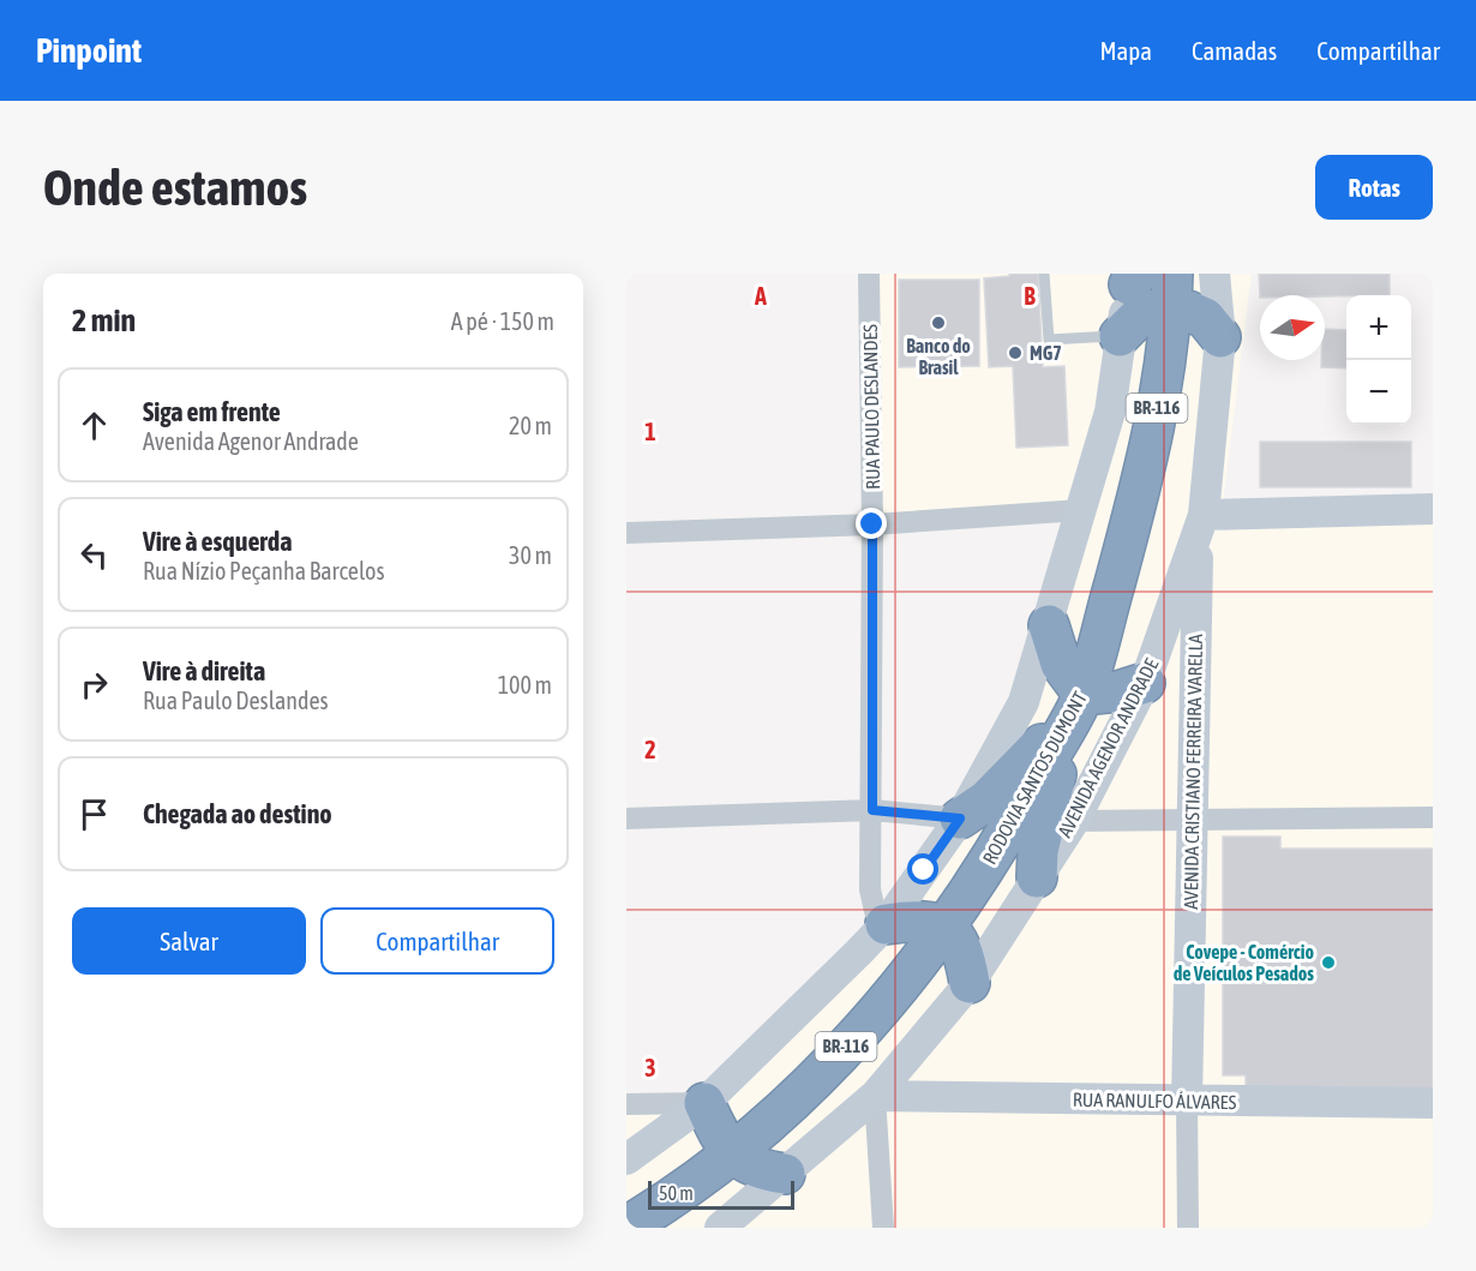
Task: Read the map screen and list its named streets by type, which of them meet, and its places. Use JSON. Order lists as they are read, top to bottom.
{
  "streets": {
    "highway": ["BR-116", "RODOVIA SANTOS DUMONT"],
    "main road": ["AVENIDA AGENOR ANDRADE", "AVENIDA CRISTIANO FERREIRA VARELLA", "RUA RANULFO ÁLVARES"],
    "street": ["RUA PAULO DESLANDES"]
  },
  "crossings": [
    ["AVENIDA AGENOR ANDRADE", "AVENIDA CRISTIANO FERREIRA VARELLA"],
    ["AVENIDA AGENOR ANDRADE", "RUA RANULFO ÁLVARES"],
    ["AVENIDA CRISTIANO FERREIRA VARELLA", "RUA RANULFO ÁLVARES"]
  ],
  "places": ["Banco do Brasil", "MG7", "Covepe - Comércio de Veículos Pesados"],
  "scale_bar": "50 m",
  "north": "right",
  "page": {
    "header": "Pinpoint",
    "nav": ["Mapa", "Camadas", "Compartilhar"],
    "buttons": [
      "Rotas",
      ["Salvar", "Compartilhar"]
    ],
    "title": "Onde estamos",
    "heading": ["2 min", "A pé · 150 m"],
    "map_buttons": ["+", "−"],
    "list": [
      ["Siga em frente", "Avenida Agenor Andrade", "20 m"],
      ["Vire à esquerda", "Rua Nízio Peçanha Barcelos", "30 m"],
      ["Vire à direita", "Rua Paulo Deslandes", "100 m"],
      "Chegada ao destino"
    ],
    "scale": "50 m"
  },
  "grid": {
    "columns": ["A", "B"],
    "rows": ["1", "2", "3"]
  }
}
